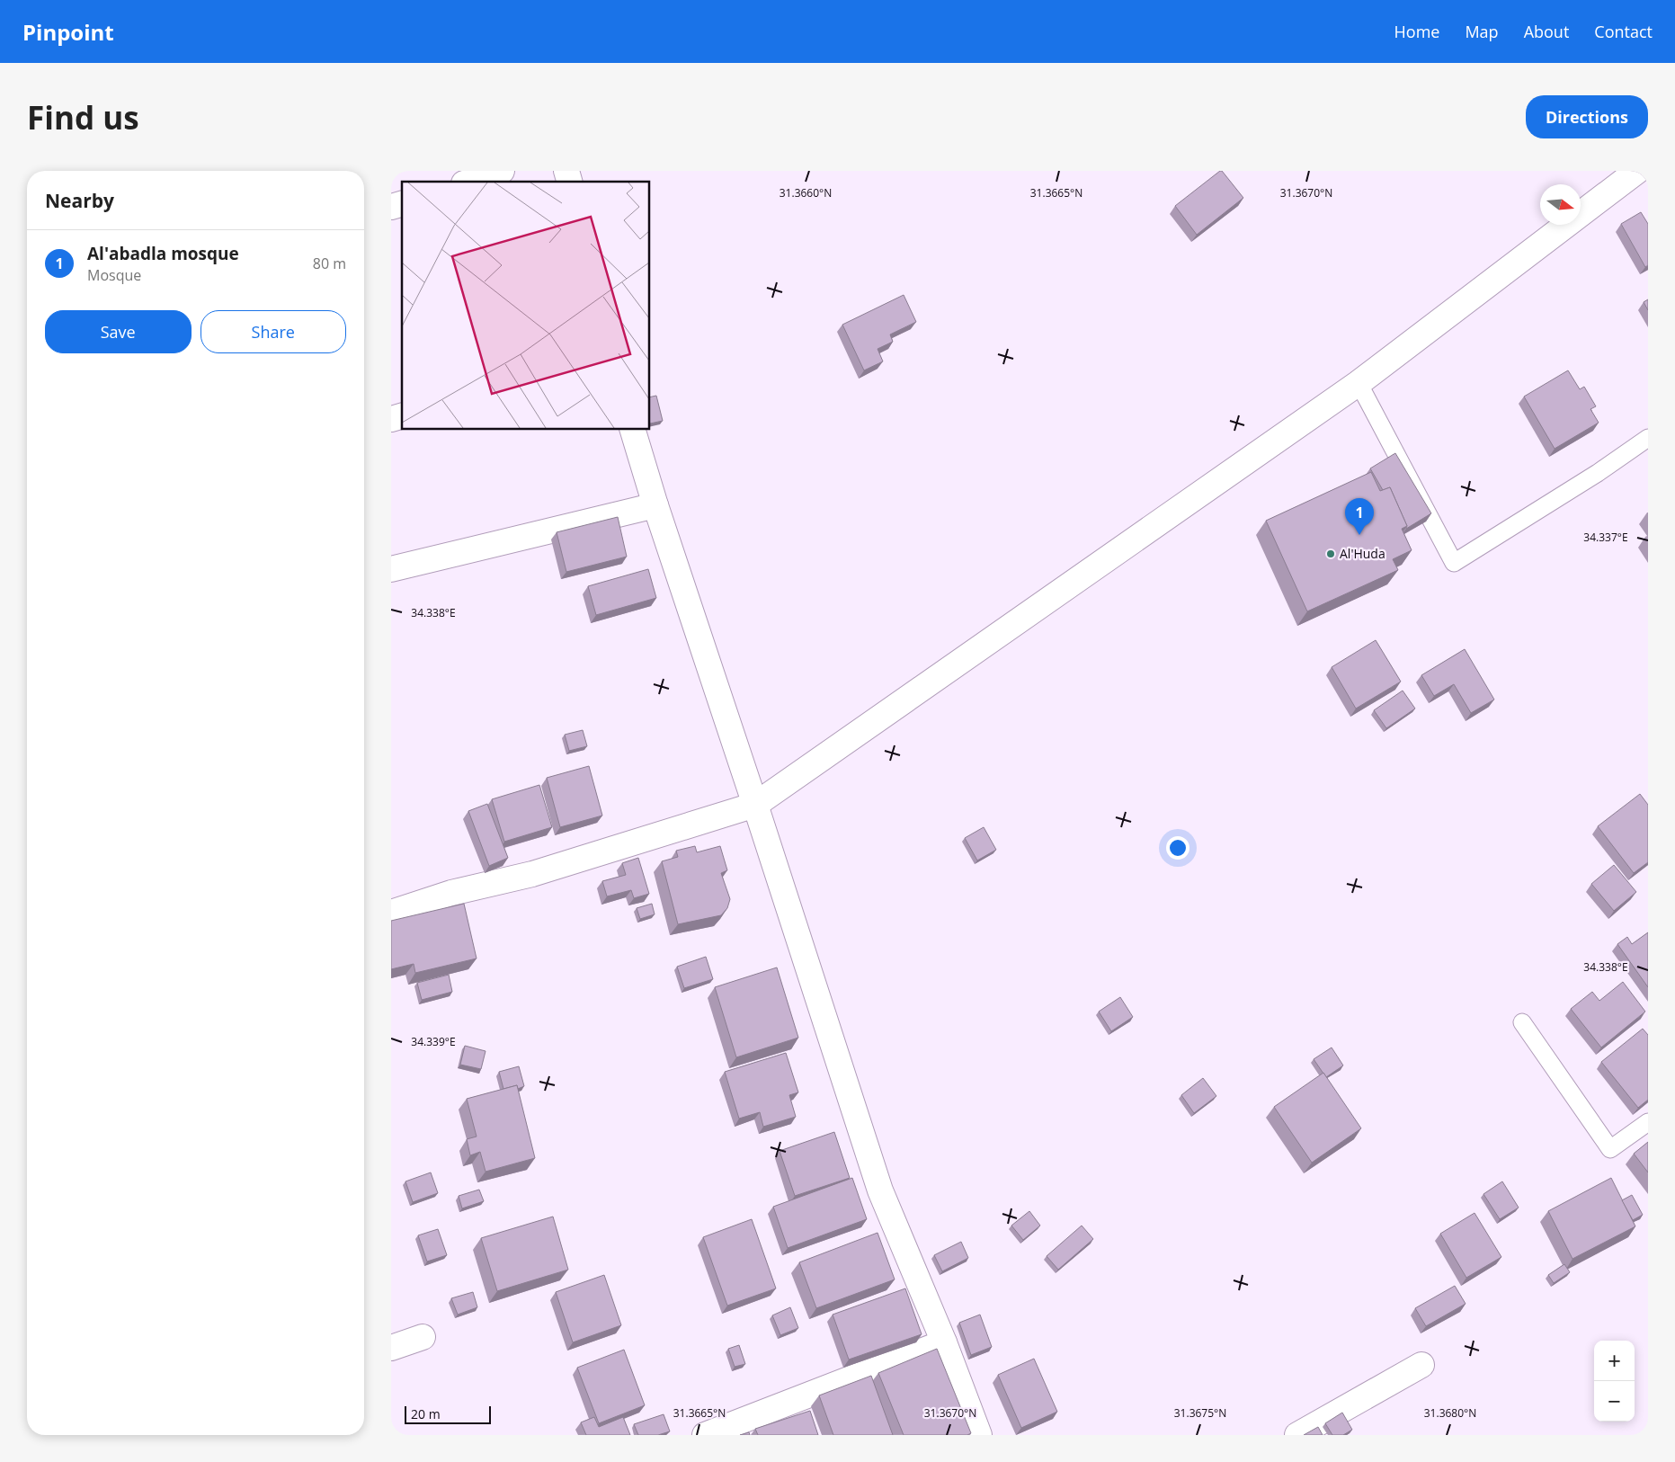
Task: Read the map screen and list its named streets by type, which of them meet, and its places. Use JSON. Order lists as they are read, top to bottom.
{
  "places": ["Al'Huda"],
  "scale_bar": "20 m",
  "north": "right",
  "page": {
    "header": "Pinpoint",
    "nav": [
      "Home",
      "Map",
      "About",
      "Contact"
    ],
    "buttons": [
      "Directions",
      ["Save", "Share"]
    ],
    "title": "Find us",
    "heading": "Nearby",
    "list": [
      {
        "mark": "1",
        "name": "Al'abadla mosque",
        "note": "Mosque",
        "value": "80 m"
      }
    ],
    "pins": "1",
    "map_buttons": ["+", "−"],
    "scale": "20 m"
  },
  "coordinates": [
    "31.3660°N",
    "31.3665°N",
    "31.3670°N",
    "34.337°E",
    "34.338°E",
    "34.339°E",
    "31.3675°N",
    "31.3680°N"
  ]
}
